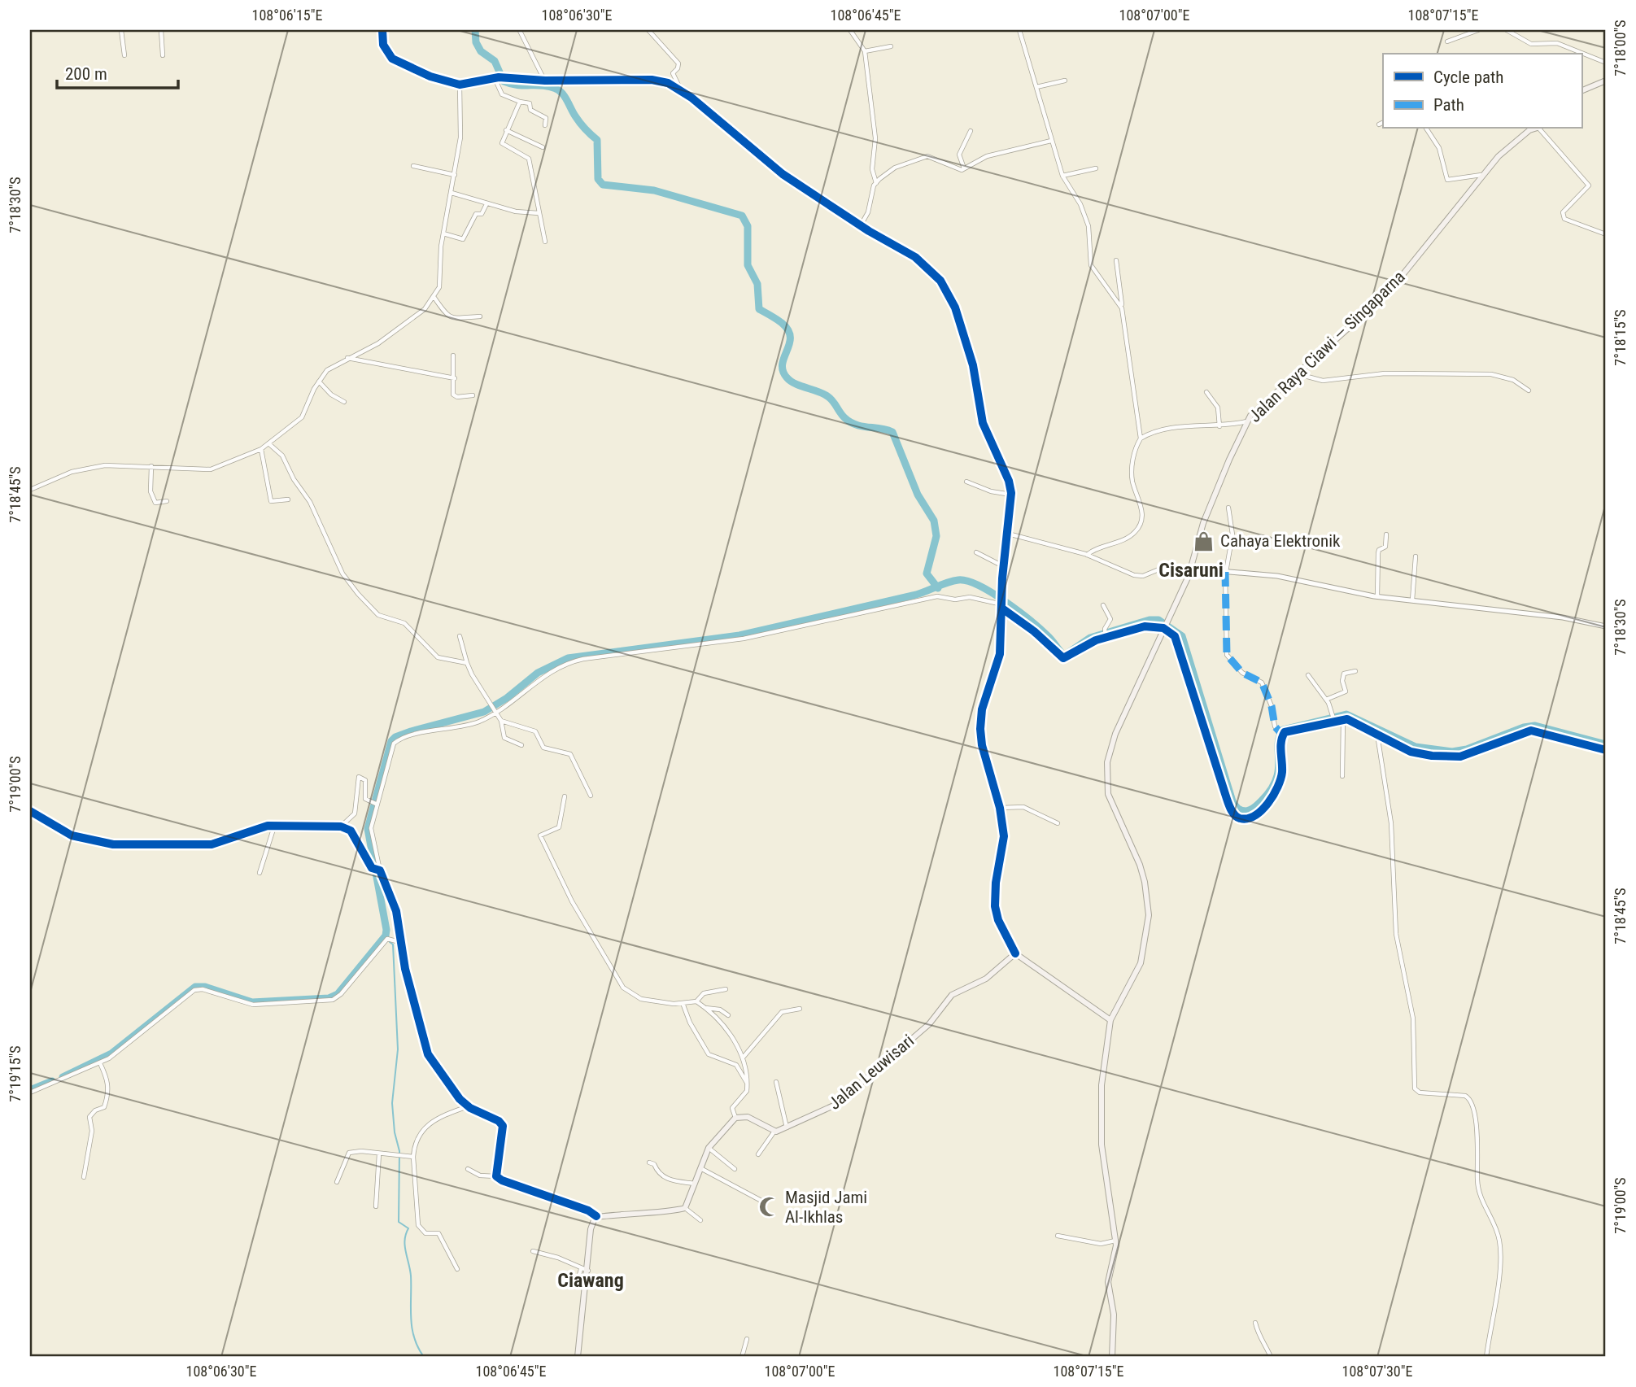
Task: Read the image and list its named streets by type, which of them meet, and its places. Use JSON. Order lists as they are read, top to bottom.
{
  "streets": {
    "main road": ["Jalan Raya Ciawi — Singaparna", "Jalan Leuwisari"]
  },
  "districts": ["Cisaruni", "Ciawang"],
  "places": {
    "shop": ["Cahaya Elektronik"],
    "mosque": ["Masjid Jami Al-Ikhlas"]
  },
  "legend": ["Cycle path", "Path"],
  "scale_bar": "200 m",
  "coordinates": [
    "108°06'15\"E",
    "108°06'30\"E",
    "108°06'45\"E",
    "108°07'00\"E",
    "108°07'15\"E",
    "7°18'00\"S",
    "7°18'30\"S",
    "7°18'15\"S",
    "7°18'45\"S",
    "7°19'00\"S",
    "7°19'15\"S",
    "108°07'30\"E"
  ]
}
